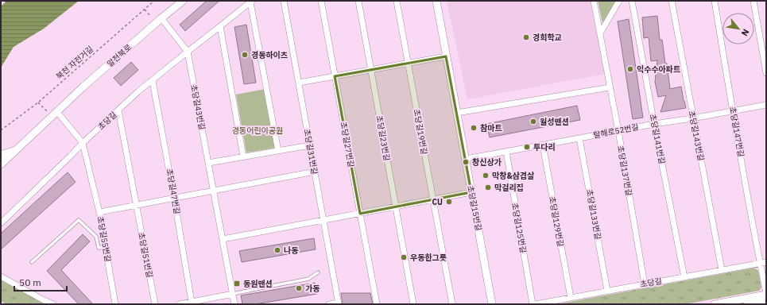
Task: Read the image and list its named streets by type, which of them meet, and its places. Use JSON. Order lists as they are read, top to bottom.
{
  "streets": {
    "street": [
      "알천북로",
      "초당길43번길",
      "초당길",
      "탈해로52번길",
      "초당길19번길",
      "초당길147번길",
      "초당길143번길",
      "초당길23번길",
      "초당길141번길",
      "초당길27번길",
      "초당길31번길",
      "초당길137번길",
      "초당길47번길",
      "초당길15번길",
      "초당길133번길",
      "초당길129번길",
      "초당길125번길",
      "초당길55번길",
      "초당길51번길"
    ],
    "path": ["북천 자전거길"]
  },
  "crossings": [
    ["초당길43번길", "초당길"],
    ["초당길", "초당길147번길"],
    ["초당길", "초당길143번길"],
    ["초당길", "초당길141번길"],
    ["초당길", "초당길137번길"],
    ["초당길", "초당길47번길"],
    ["초당길", "초당길133번길"],
    ["초당길", "초당길129번길"],
    ["초당길", "초당길55번길"],
    ["초당길", "초당길51번길"],
    ["탈해로52번길", "초당길147번길"],
    ["탈해로52번길", "초당길143번길"],
    ["탈해로52번길", "초당길141번길"],
    ["탈해로52번길", "초당길137번길"],
    ["탈해로52번길", "초당길15번길"],
    ["탈해로52번길", "초당길133번길"],
    ["탈해로52번길", "초당길129번길"],
    ["탈해로52번길", "초당길125번길"],
    ["초당길55번길", "초당길51번길"]
  ],
  "parks": ["경동어린이공원"],
  "places": {
    "other": [
      "경희학교",
      "경동하이츠",
      "익수수아파트",
      "월성맨션",
      "참마트",
      "투다리",
      "창신상가",
      "막창&삼겹살",
      "막걸리집",
      "CU",
      "나동",
      "우동한그릇",
      "가동"
    ],
    "transit": ["동원맨션"]
  },
  "scale_bar": "50 m",
  "north": "bottom right"
}
